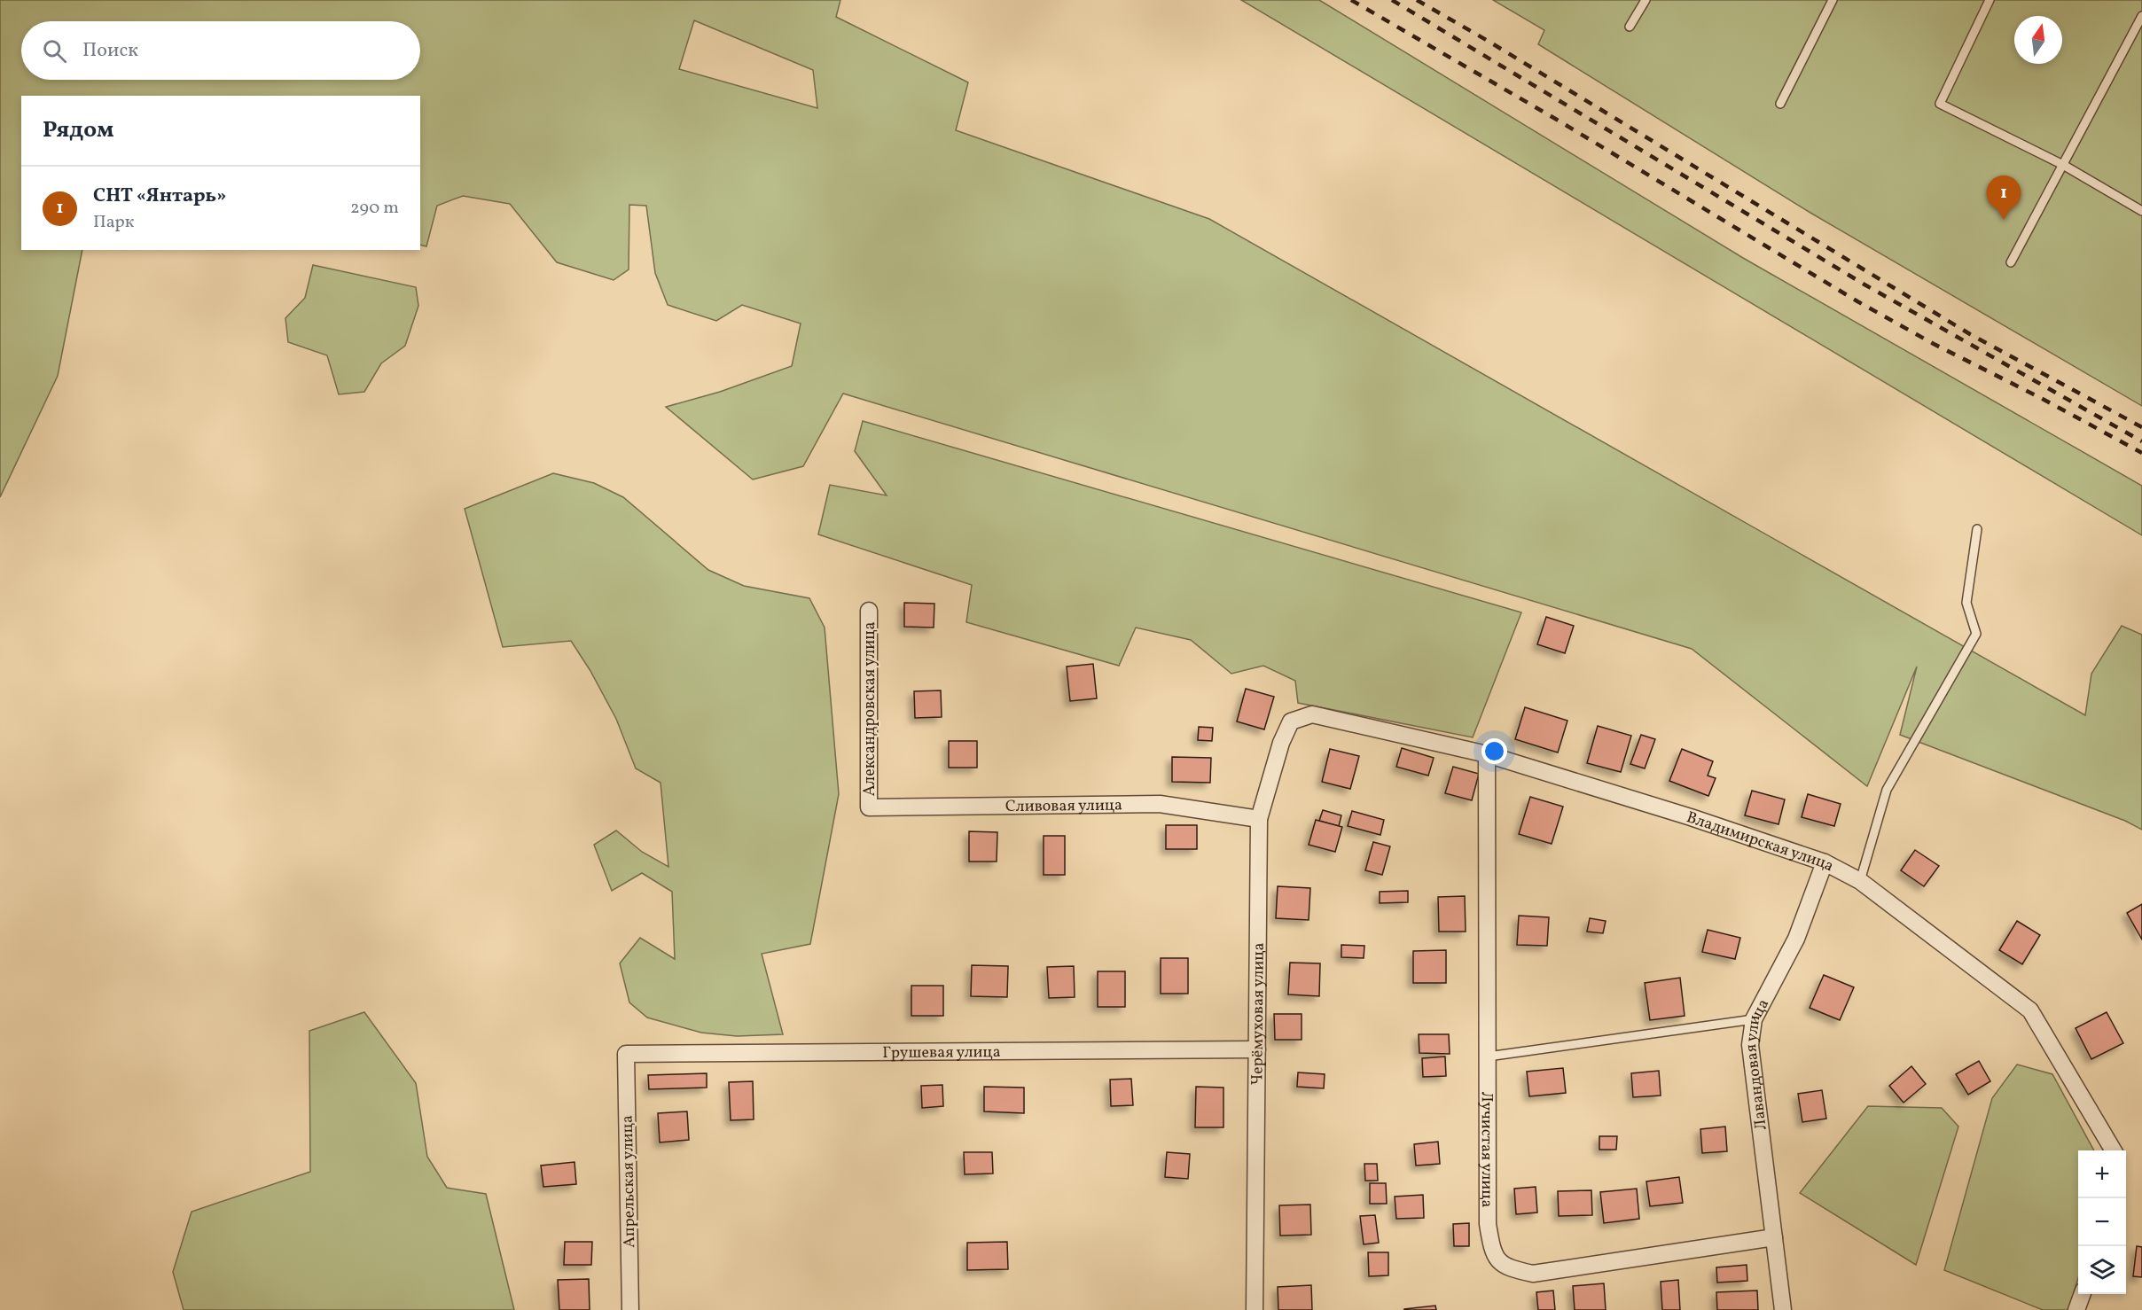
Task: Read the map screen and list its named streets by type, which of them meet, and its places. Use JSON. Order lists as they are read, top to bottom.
{
  "streets": {
    "street": [
      "Александровская улица",
      "Сливовая улица",
      "Владимирская улица",
      "Черёмуховая улица",
      "Грушевая улица",
      "Лавандовая улица",
      "Лучистая улица",
      "Апрельская улица"
    ]
  },
  "crossings": [
    ["Александровская улица", "Сливовая улица"],
    ["Сливовая улица", "Черёмуховая улица"],
    ["Владимирская улица", "Черёмуховая улица"],
    ["Владимирская улица", "Лавандовая улица"],
    ["Владимирская улица", "Лучистая улица"],
    ["Черёмуховая улица", "Грушевая улица"],
    ["Грушевая улица", "Апрельская улица"],
    ["Лавандовая улица", "Лучистая улица"]
  ],
  "north": "top",
  "page": {
    "search": "Поиск",
    "heading": "Рядом",
    "list": [
      {
        "mark": "1",
        "name": "СНТ «Янтарь»",
        "note": "Парк",
        "value": "290 m"
      }
    ],
    "pins": "1",
    "map_buttons": ["+", "−"]
  }
}
